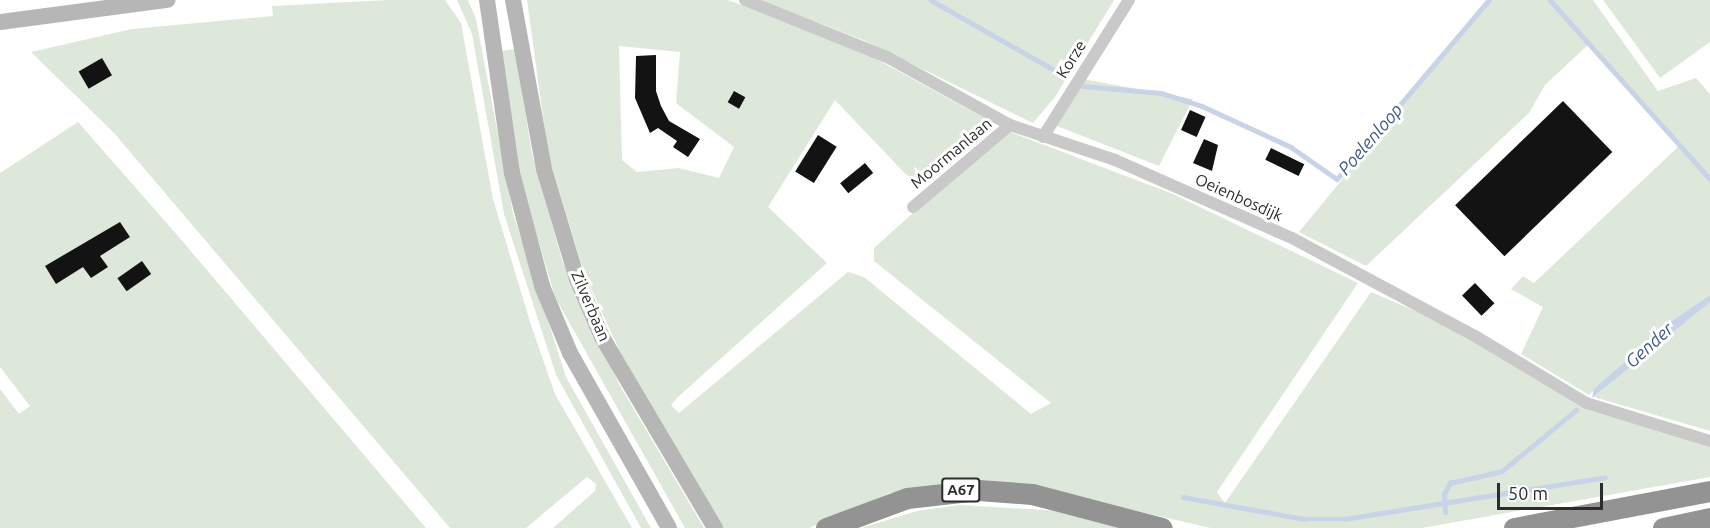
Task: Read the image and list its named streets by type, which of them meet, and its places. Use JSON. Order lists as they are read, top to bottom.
{
  "streets": {
    "highway": ["A67"],
    "main road": ["Zilverbaan"],
    "street": ["Korze", "Moormanlaan", "Oeienbosdijk"]
  },
  "crossings": [
    ["Korze", "Oeienbosdijk"],
    ["Moormanlaan", "Oeienbosdijk"]
  ],
  "water": ["Poelenloop", "Gender"],
  "scale_bar": "50 m"
}
